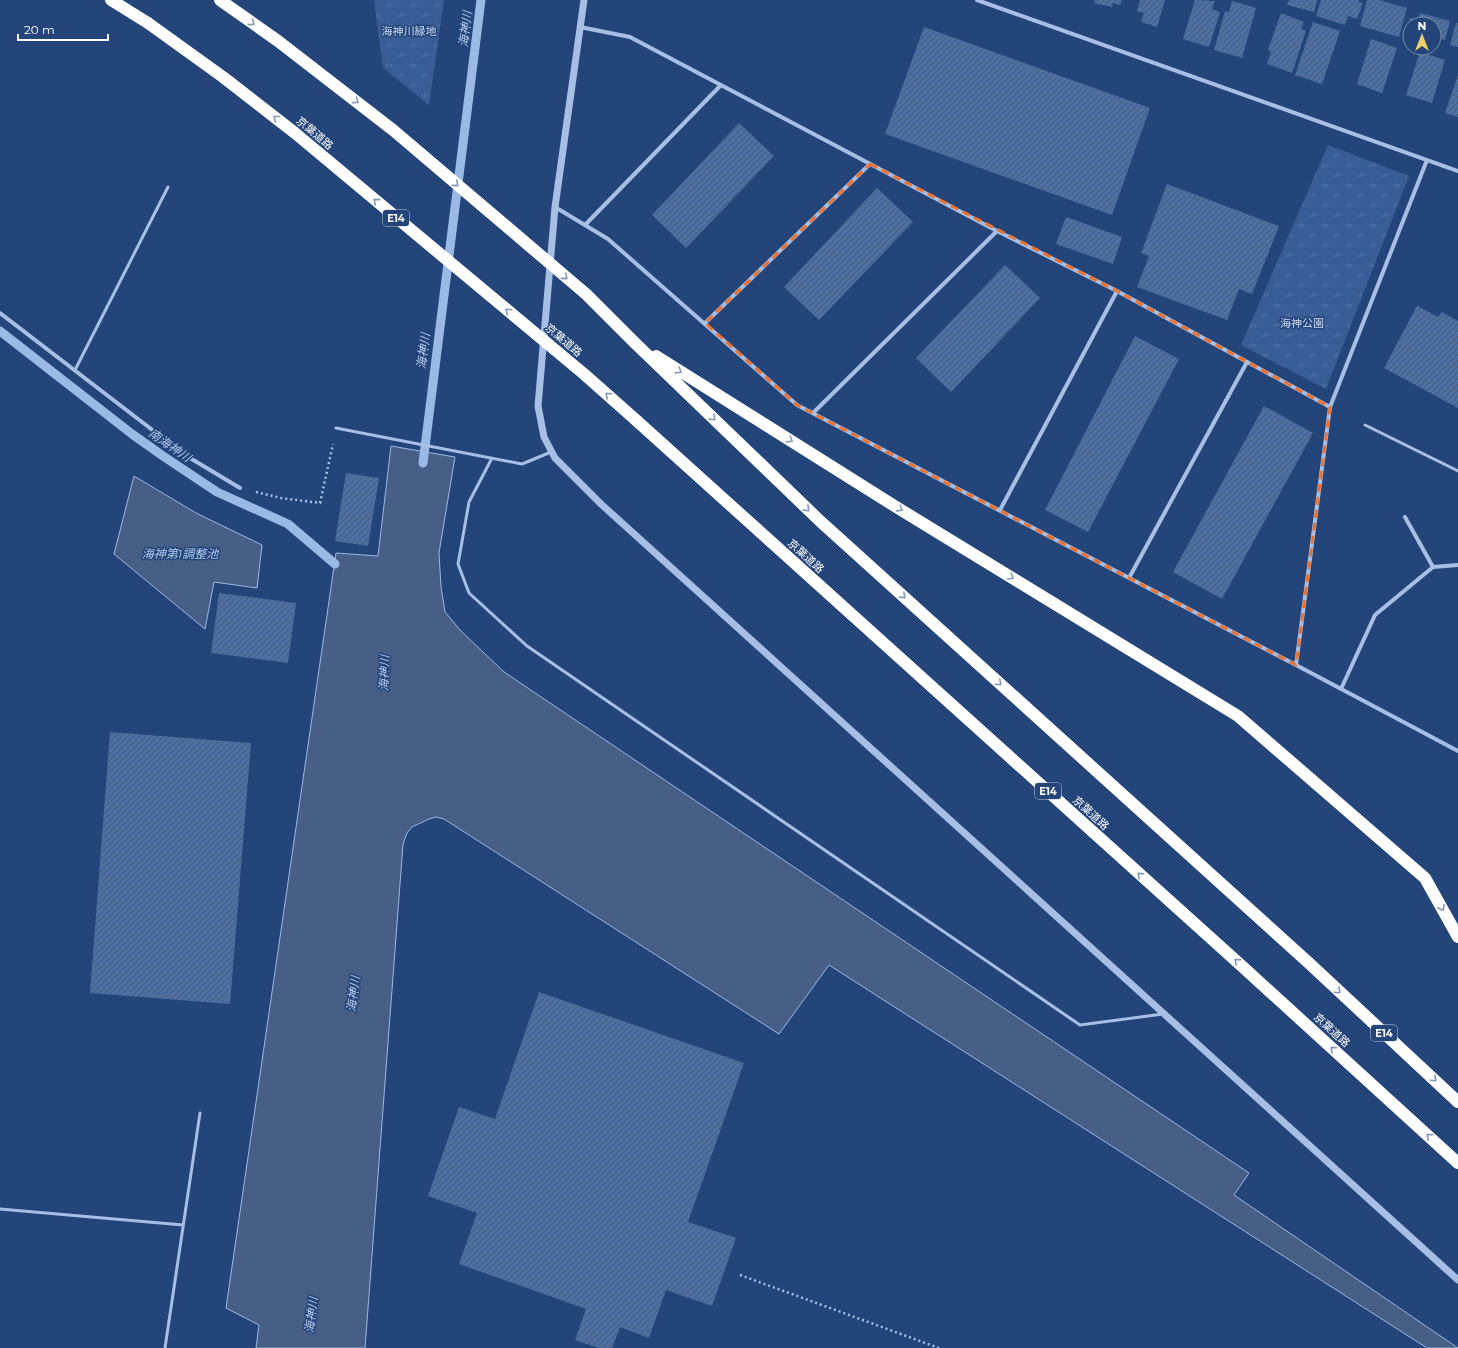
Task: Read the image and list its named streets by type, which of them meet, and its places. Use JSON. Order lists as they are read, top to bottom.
{
  "streets": {
    "highway": ["京葉道路", "E14"]
  },
  "water": ["海神川", "南海神川", "海神第1調整池"],
  "parks": ["海神川緑地", "海神公園"],
  "scale_bar": "20 m",
  "north": "top"
}
